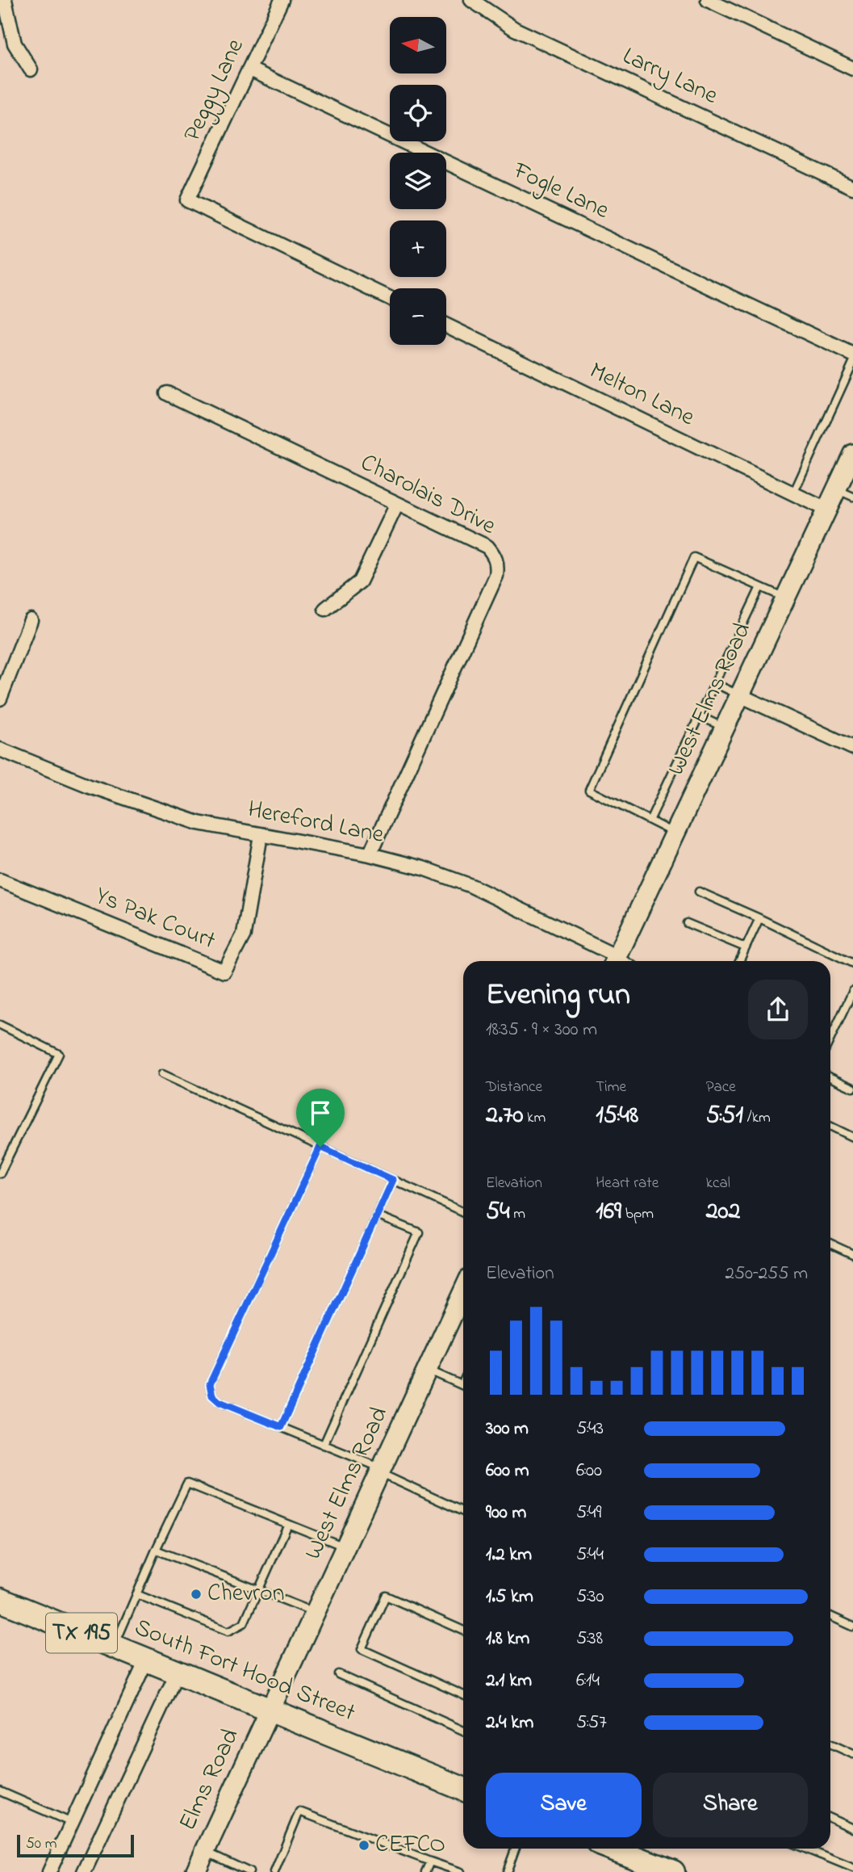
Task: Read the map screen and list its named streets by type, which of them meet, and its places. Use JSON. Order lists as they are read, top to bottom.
{
  "streets": {
    "highway": ["TX 195", "South Fort Hood Street"],
    "main road": ["West Elms Road", "Elms Road"],
    "street": [
      "Larry Lane",
      "Peggy Lane",
      "Fogle Lane",
      "Melton Lane",
      "Charolais Drive",
      "Hereford Lane",
      "Ys Pak Court"
    ]
  },
  "crossings": [
    ["Peggy Lane", "Fogle Lane"],
    ["Melton Lane", "West Elms Road"],
    ["Charolais Drive", "Hereford Lane"],
    ["West Elms Road", "Hereford Lane"],
    ["West Elms Road", "South Fort Hood Street"],
    ["West Elms Road", "Elms Road"],
    ["Hereford Lane", "Ys Pak Court"],
    ["South Fort Hood Street", "Elms Road"]
  ],
  "places": ["Chevron", "CEFCO"],
  "scale_bar": "50 m",
  "north": "left",
  "page": {
    "map_buttons": ["+", "−"],
    "heading": ["Evening run", "18:35 · 9 × 300 m"],
    "stats": [
      ["Distance", "2.70 km"],
      ["Time", "15:48"],
      ["Pace", "5:51 /km"],
      ["Elevation", "54 m"],
      ["Heart rate", "169 bpm"],
      ["kcal", "202"]
    ],
    "chart": ["Elevation", "250–255 m"],
    "list": [
      {
        "name": "300 m",
        "note": "5:43"
      },
      {
        "name": "600 m",
        "note": "6:00"
      },
      {
        "name": "900 m",
        "note": "5:49"
      },
      {
        "name": "1.2 km",
        "note": "5:44"
      },
      {
        "name": "1.5 km",
        "note": "5:30"
      },
      {
        "name": "1.8 km",
        "note": "5:38"
      },
      {
        "name": "2.1 km",
        "note": "6:14"
      },
      {
        "name": "2.4 km",
        "note": "5:57"
      }
    ],
    "buttons": ["Save", "Share"],
    "scale": "50 m"
  }
}
